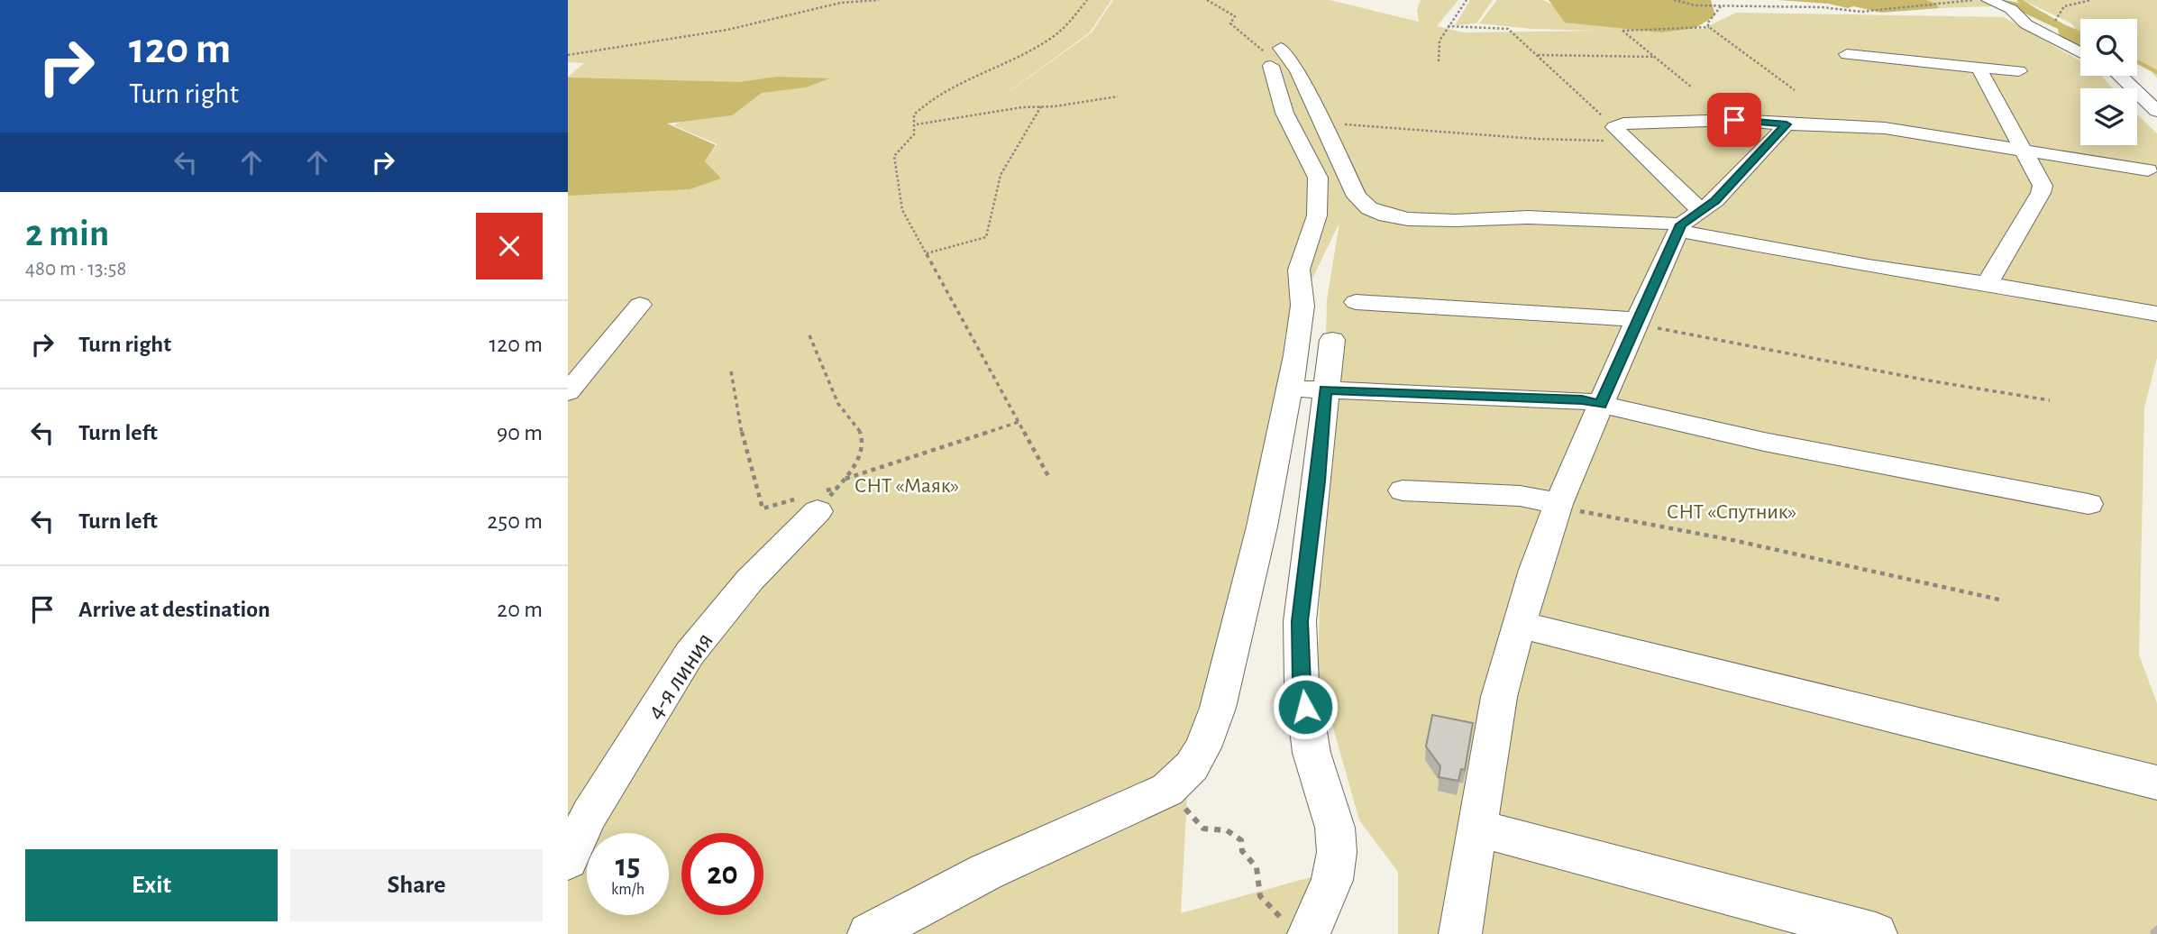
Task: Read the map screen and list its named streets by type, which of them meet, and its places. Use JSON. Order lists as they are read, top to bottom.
{
  "streets": {
    "street": ["4-я линия"]
  },
  "parks": ["СНТ «Маяк»", "СНТ «Спутник»"],
  "page": {
    "turn": ["120 m", "Turn right"],
    "heading": ["2 min", "480 m · 13:58"],
    "list": [
      {
        "name": "Turn right",
        "value": "120 m"
      },
      {
        "name": "Turn left",
        "value": "90 m"
      },
      {
        "name": "Turn left",
        "value": "250 m"
      },
      {
        "name": "Arrive at destination",
        "value": "20 m"
      }
    ],
    "speed": "15 km/h",
    "limit": "20",
    "buttons": ["Exit", "Share"]
  }
}
